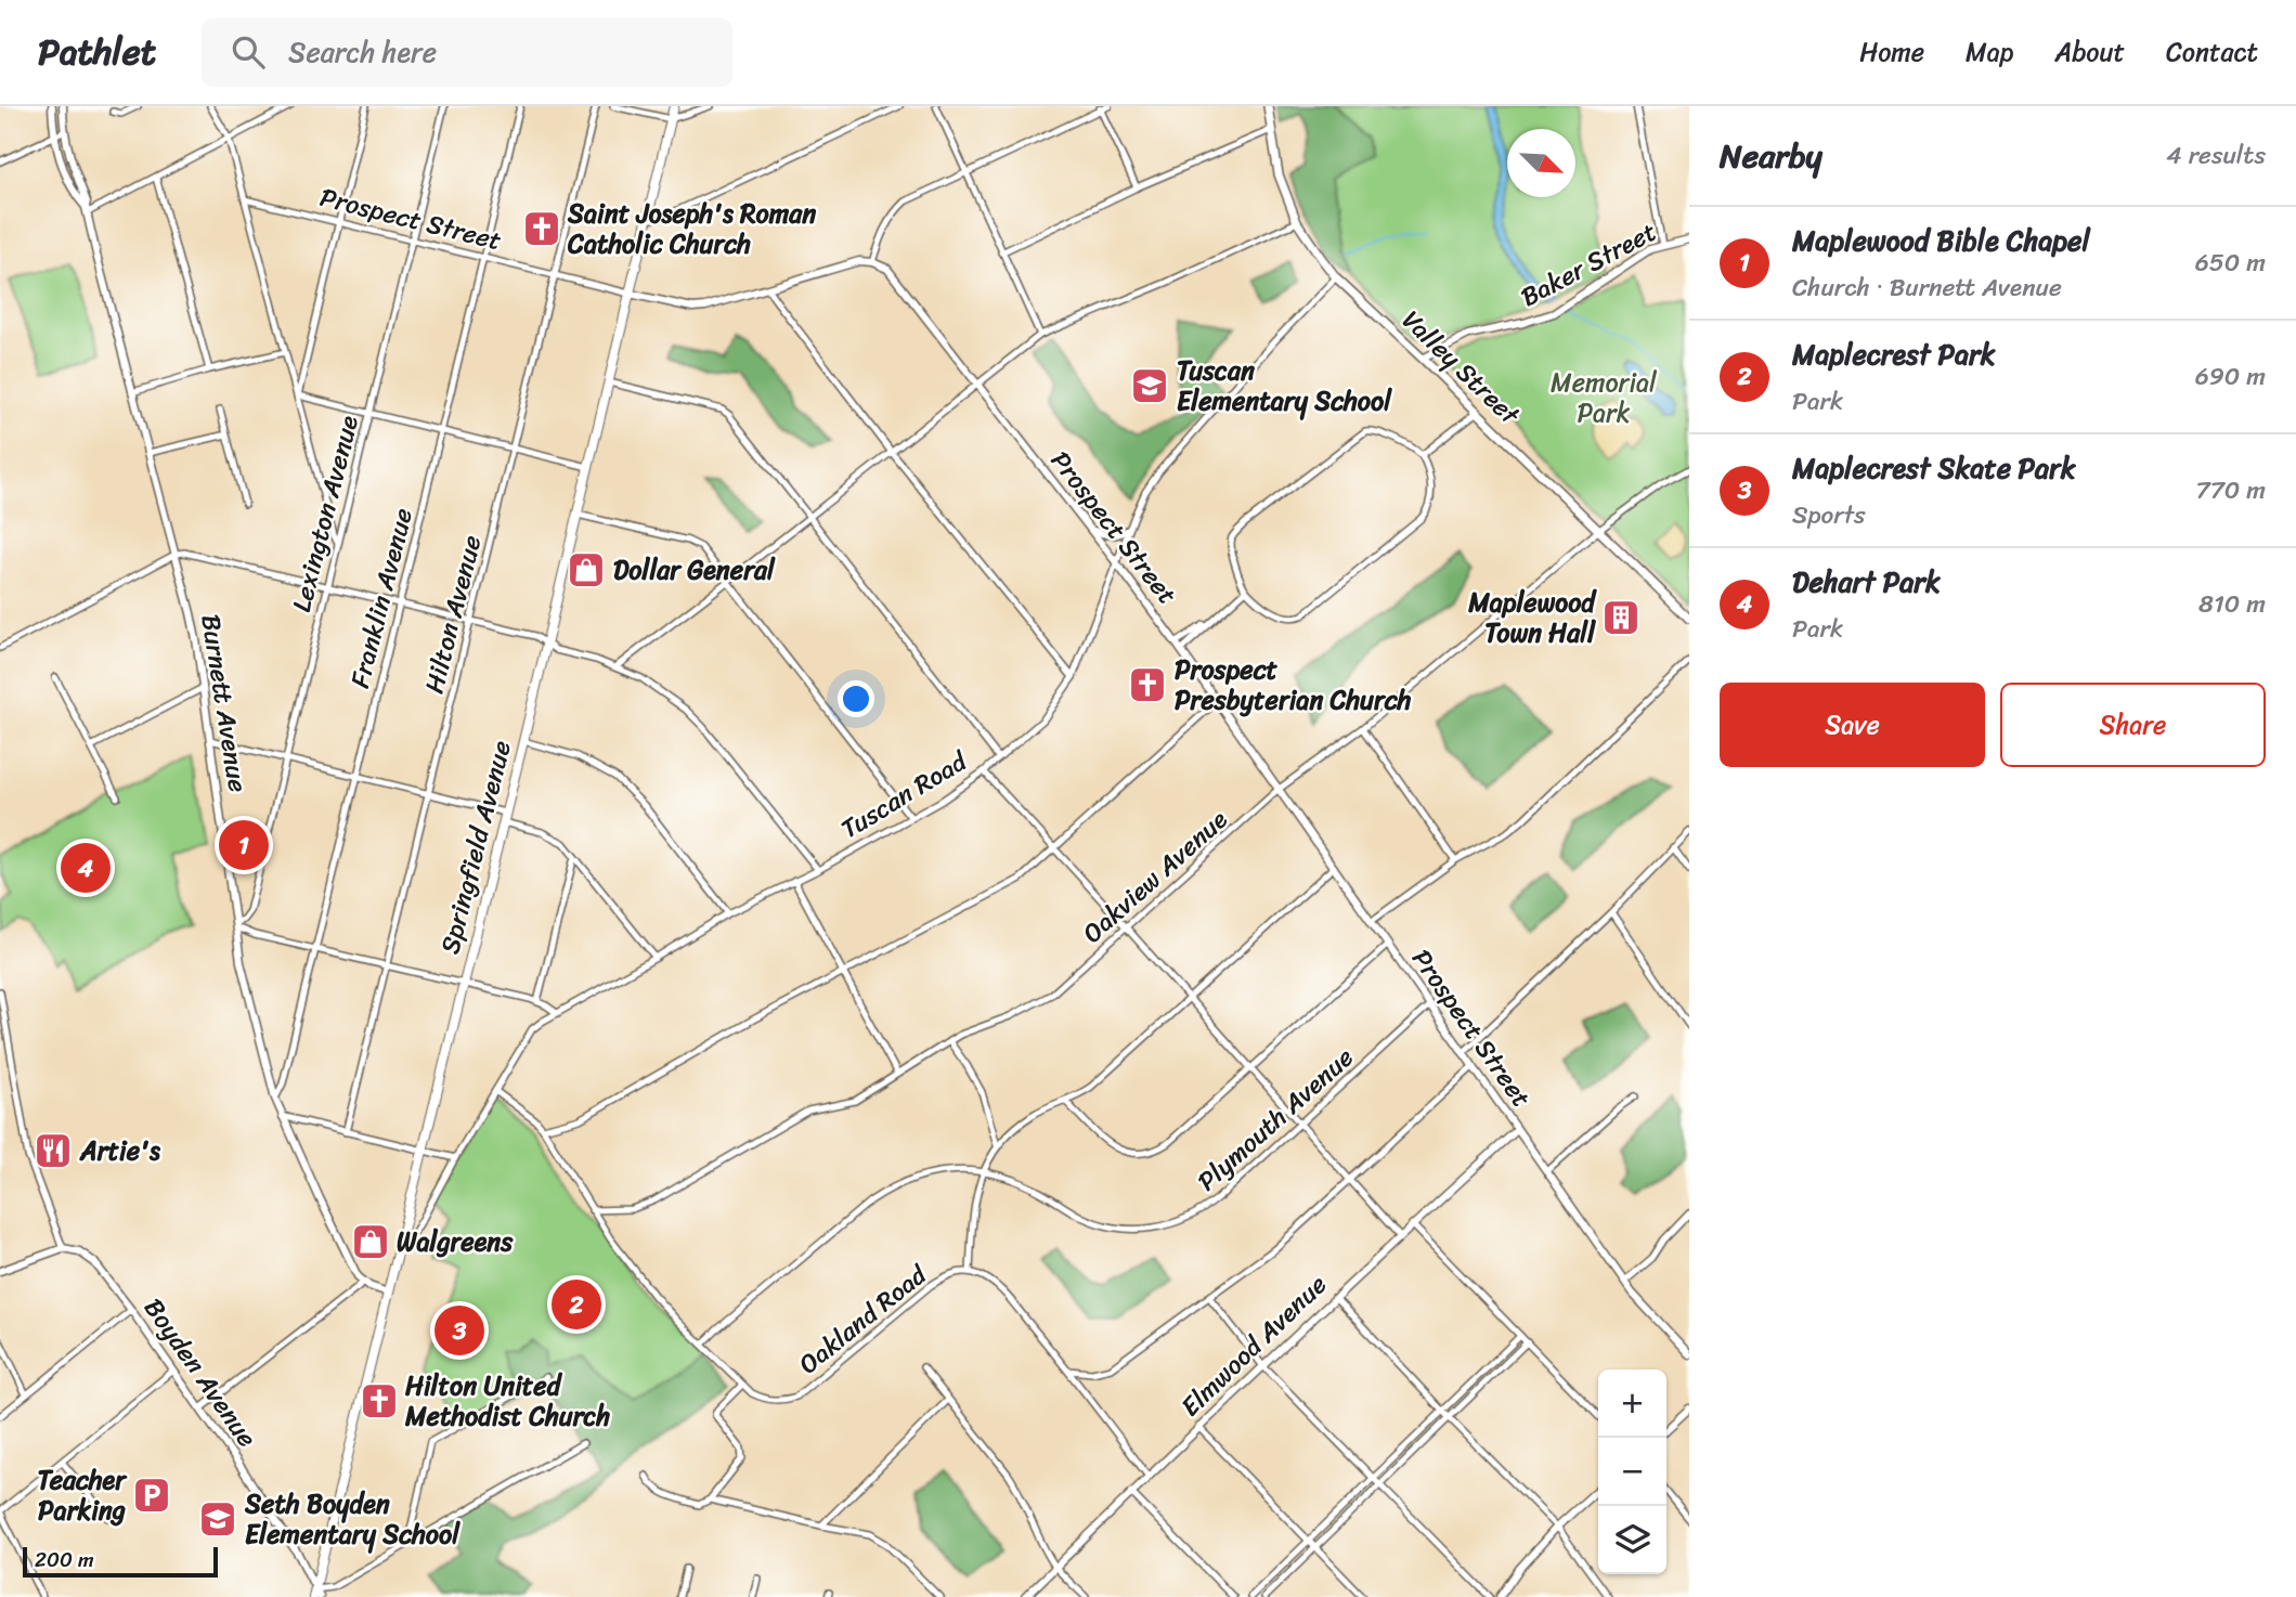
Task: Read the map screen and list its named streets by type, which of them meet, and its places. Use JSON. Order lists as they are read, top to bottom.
{
  "streets": {
    "main road": ["Valley Street", "Springfield Avenue"],
    "street": [
      "Prospect Street",
      "Baker Street",
      "Lexington Avenue",
      "Franklin Avenue",
      "Hilton Avenue",
      "Burnett Avenue",
      "Tuscan Road",
      "Oakview Avenue",
      "Plymouth Avenue",
      "Oakland Road",
      "Elmwood Avenue",
      "Boyden Avenue"
    ]
  },
  "crossings": [
    ["Prospect Street", "Lexington Avenue"],
    ["Prospect Street", "Franklin Avenue"],
    ["Prospect Street", "Hilton Avenue"],
    ["Prospect Street", "Tuscan Road"],
    ["Prospect Street", "Springfield Avenue"],
    ["Prospect Street", "Oakview Avenue"],
    ["Prospect Street", "Plymouth Avenue"],
    ["Prospect Street", "Elmwood Avenue"],
    ["Baker Street", "Valley Street"],
    ["Valley Street", "Tuscan Road"],
    ["Valley Street", "Oakview Avenue"],
    ["Lexington Avenue", "Burnett Avenue"],
    ["Franklin Avenue", "Burnett Avenue"],
    ["Tuscan Road", "Springfield Avenue"],
    ["Tuscan Road", "Oakland Road"],
    ["Springfield Avenue", "Boyden Avenue"],
    ["Oakview Avenue", "Oakland Road"],
    ["Plymouth Avenue", "Oakland Road"],
    ["Oakland Road", "Elmwood Avenue"]
  ],
  "parks": ["Memorial Park"],
  "places": {
    "church": ["Saint Joseph's Roman Catholic Church", "Prospect Presbyterian Church", "Hilton United Methodist Church"],
    "school or university": ["Tuscan Elementary School", "Seth Boyden Elementary School"],
    "shop": ["Dollar General", "Walgreens"],
    "building": ["Maplewood Town Hall"],
    "restaurant": ["Artie's"],
    "parking": ["Teacher Parking"]
  },
  "scale_bar": "200 m",
  "north": "bottom right",
  "page": {
    "header": "Pathlet",
    "search": "Search here",
    "nav": [
      "Home",
      "Map",
      "About",
      "Contact"
    ],
    "heading": ["Nearby", "4 results"],
    "list": [
      {
        "mark": "1",
        "name": "Maplewood Bible Chapel",
        "note": "Church · Burnett Avenue",
        "value": "650 m"
      },
      {
        "mark": "2",
        "name": "Maplecrest Park",
        "note": "Park",
        "value": "690 m"
      },
      {
        "mark": "3",
        "name": "Maplecrest Skate Park",
        "note": "Sports",
        "value": "770 m"
      },
      {
        "mark": "4",
        "name": "Dehart Park",
        "note": "Park",
        "value": "810 m"
      }
    ],
    "buttons": ["Save", "Share"],
    "pins": [
      "1",
      "4",
      "2",
      "3"
    ],
    "map_buttons": ["+", "−"],
    "scale": "200 m"
  }
}
